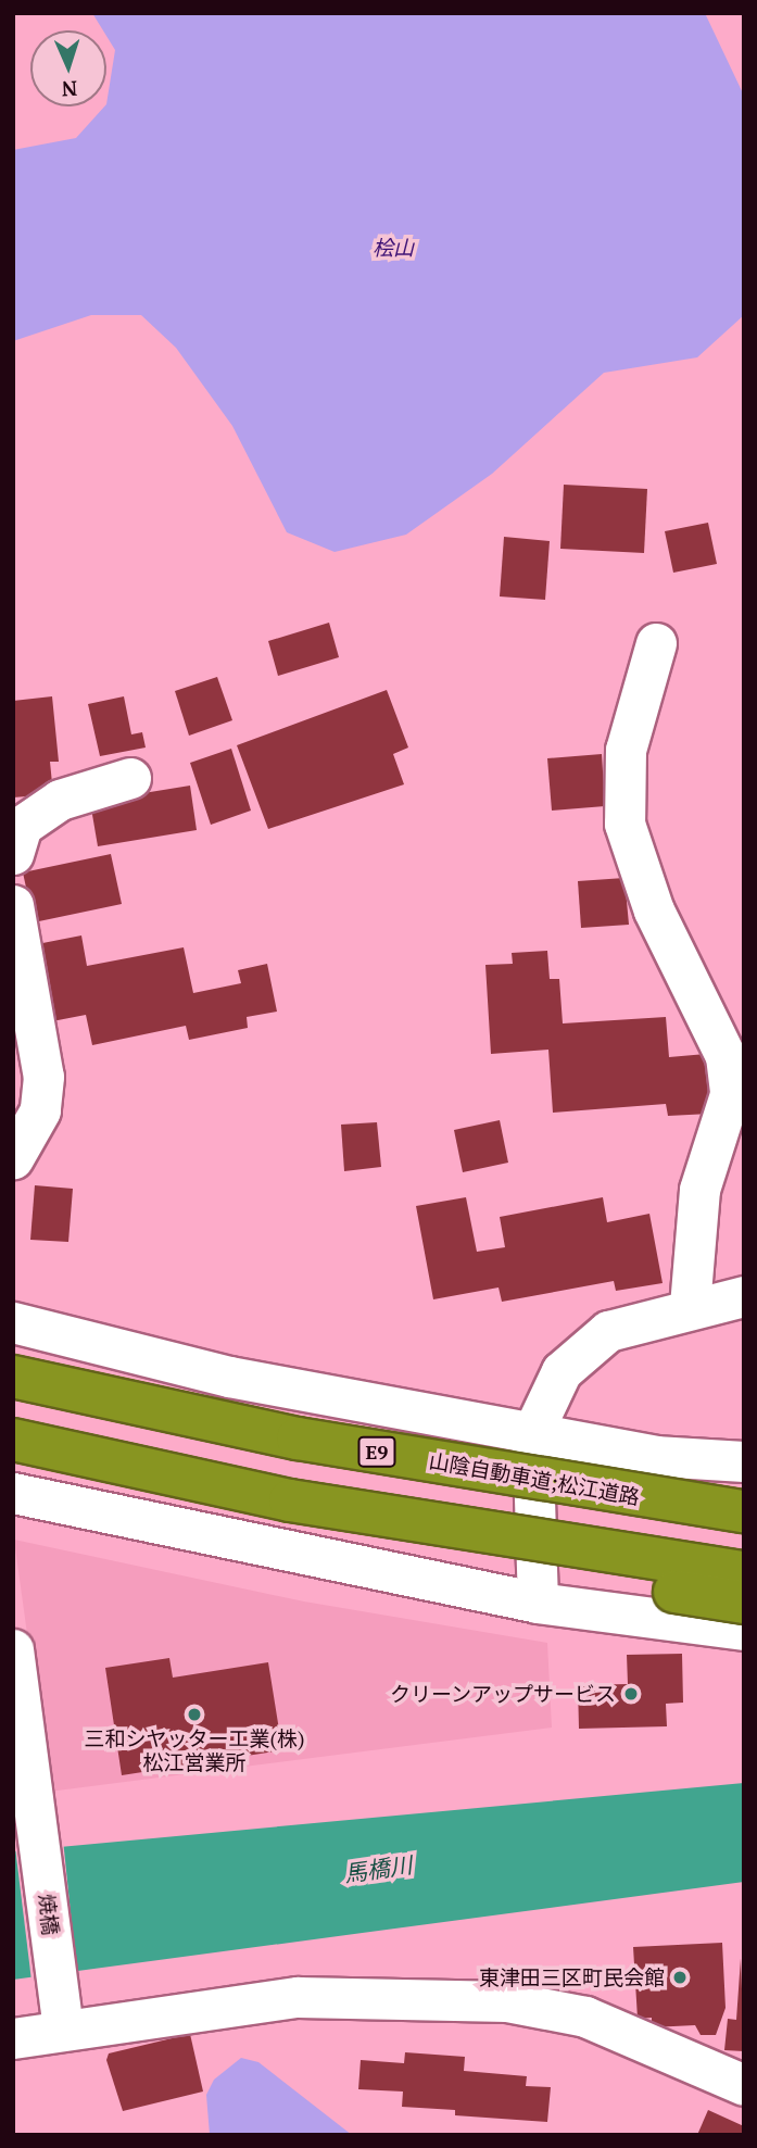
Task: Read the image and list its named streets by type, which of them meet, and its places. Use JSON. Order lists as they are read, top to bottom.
{
  "streets": {
    "highway": ["E9", "山陰自動車道;松江道路"],
    "street": ["焼橋"]
  },
  "water": ["馬橋川"],
  "parks": ["桧山"],
  "places": ["クリーンアップサービス", "三和シヤッター工業(株) 松江営業所", "東津田三区町民会館"],
  "north": "bottom"
}
